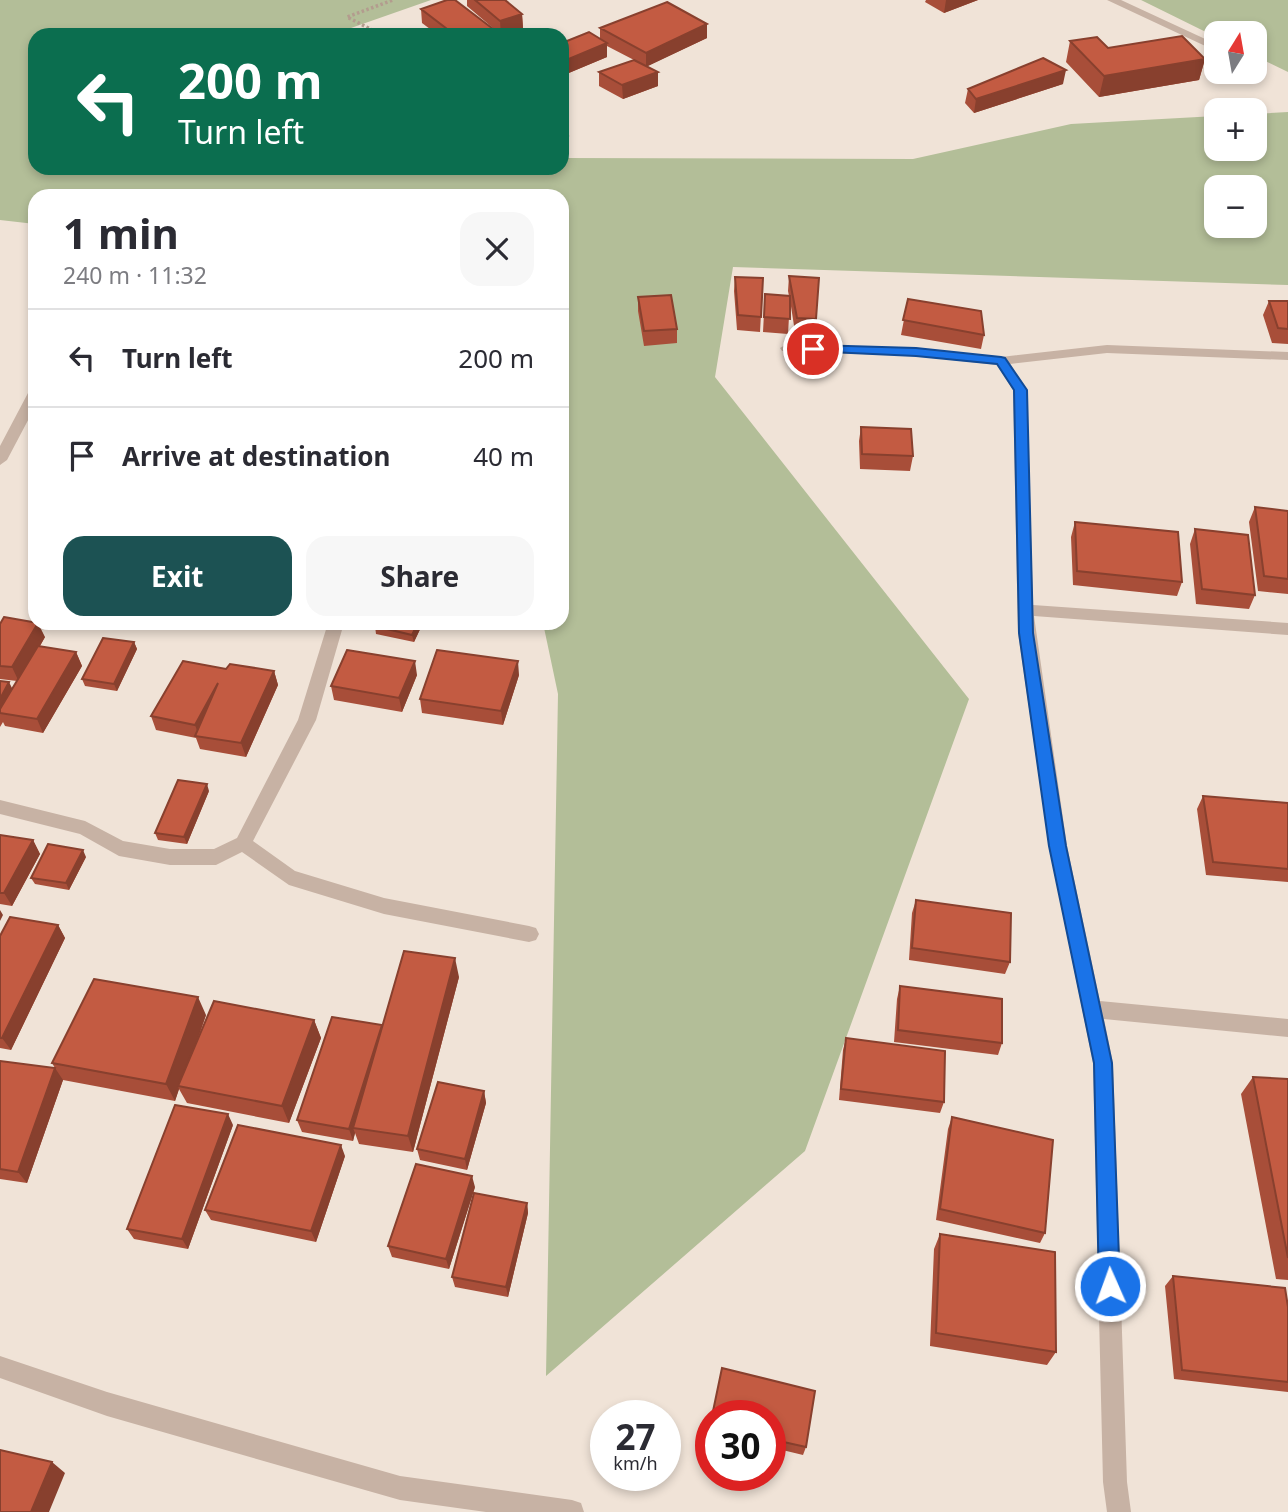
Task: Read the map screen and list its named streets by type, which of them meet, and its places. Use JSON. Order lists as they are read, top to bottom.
{
  "north": "top",
  "page": {
    "map_buttons": ["+", "−"],
    "turn": ["200 m", "Turn left"],
    "heading": ["1 min", "240 m · 11:32"],
    "list": [
      {
        "name": "Turn left",
        "value": "200 m"
      },
      {
        "name": "Arrive at destination",
        "value": "40 m"
      }
    ],
    "buttons": ["Exit", "Share"],
    "speed": "27 km/h",
    "limit": "30"
  }
}
